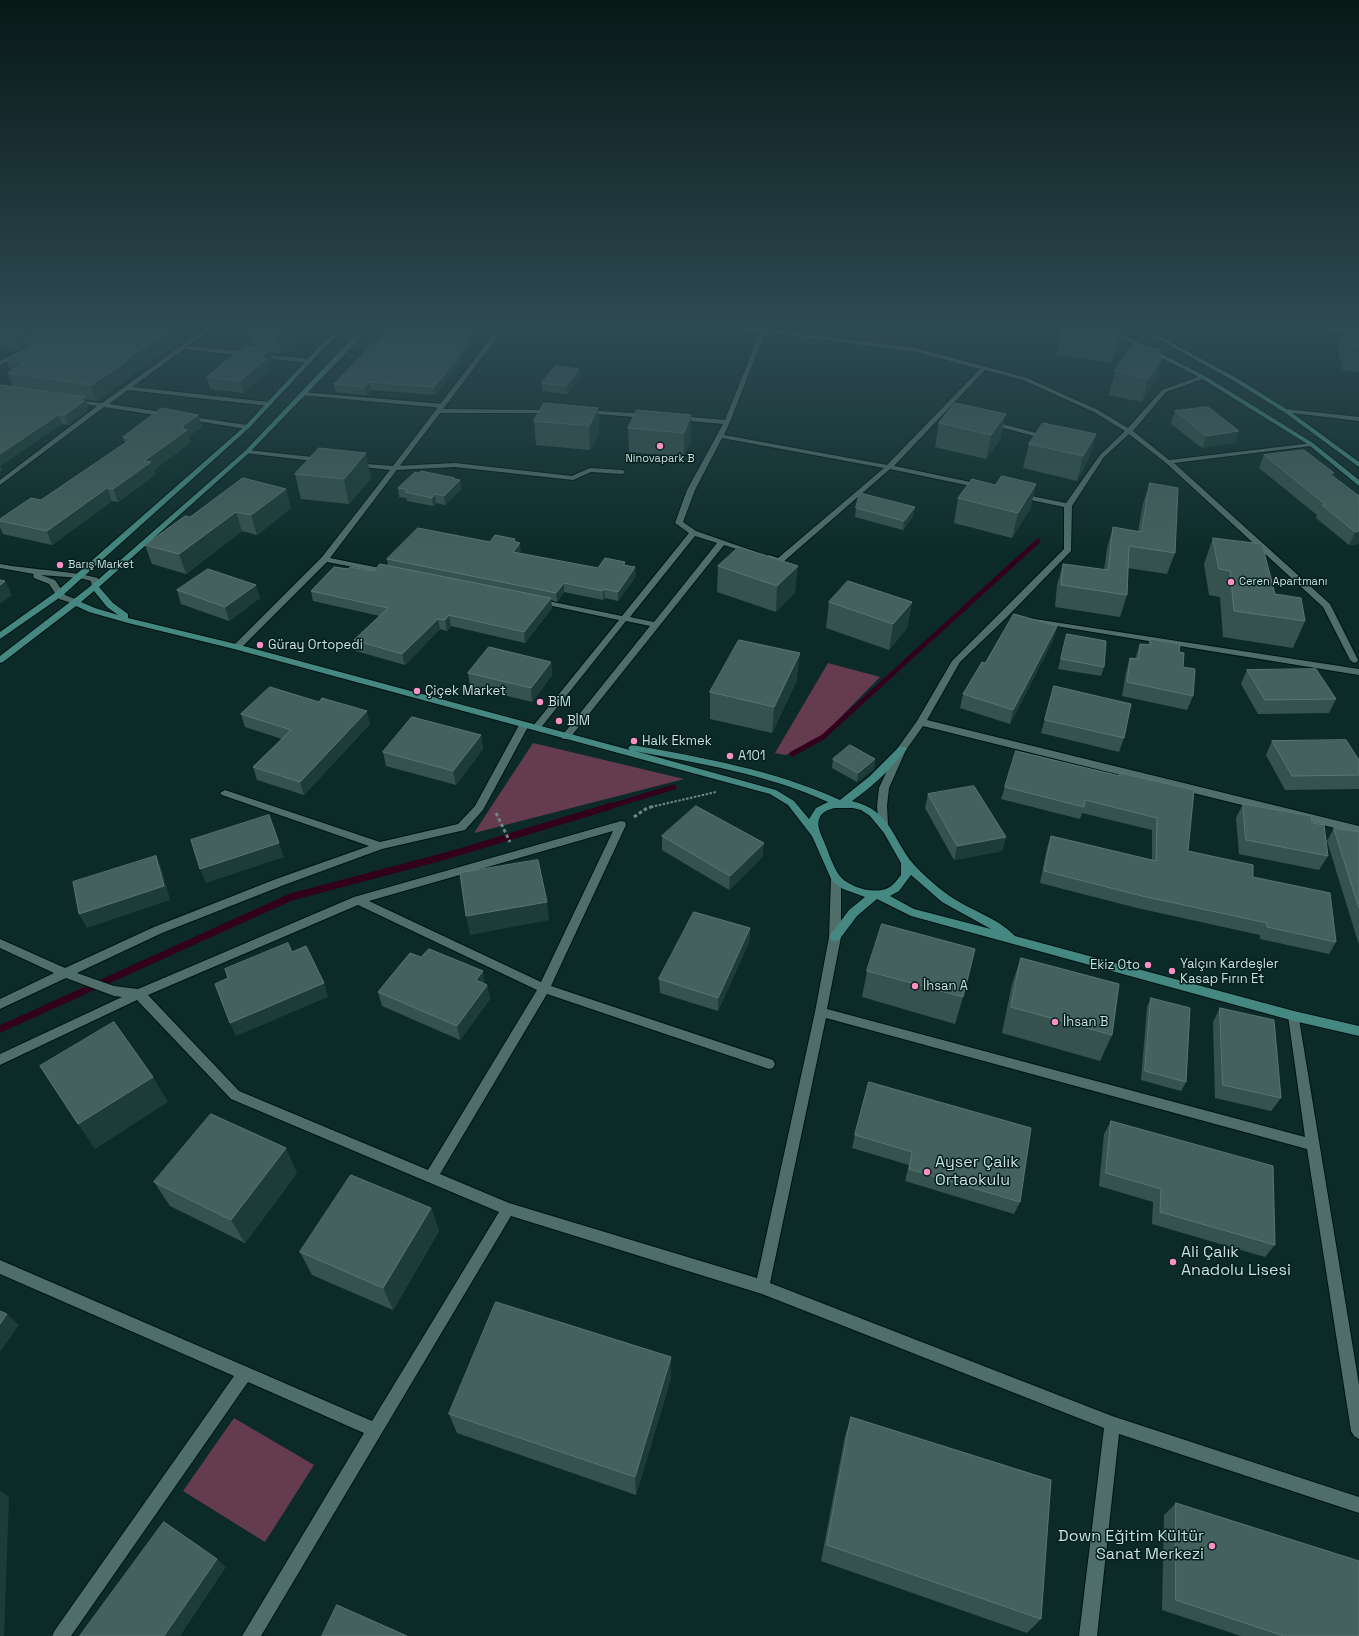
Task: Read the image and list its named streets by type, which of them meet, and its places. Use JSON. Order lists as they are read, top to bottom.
{
  "places": [
    "Ninovapark B",
    "Barış Market",
    "Ceren Apartmanı",
    "Güray Ortopedi",
    "Çiçek Market",
    "BiM",
    "BİM",
    "Halk Ekmek",
    "A101",
    "Ekiz Oto",
    "Yalçın Kardeşler Kasap Fırın Et",
    "İhsan A",
    "İhsan B",
    "Ayser Çalık Ortaokulu",
    "Ali Çalık Anadolu Lisesi",
    "Down Eğitim Kültür Sanat Merkezi"
  ]
}
